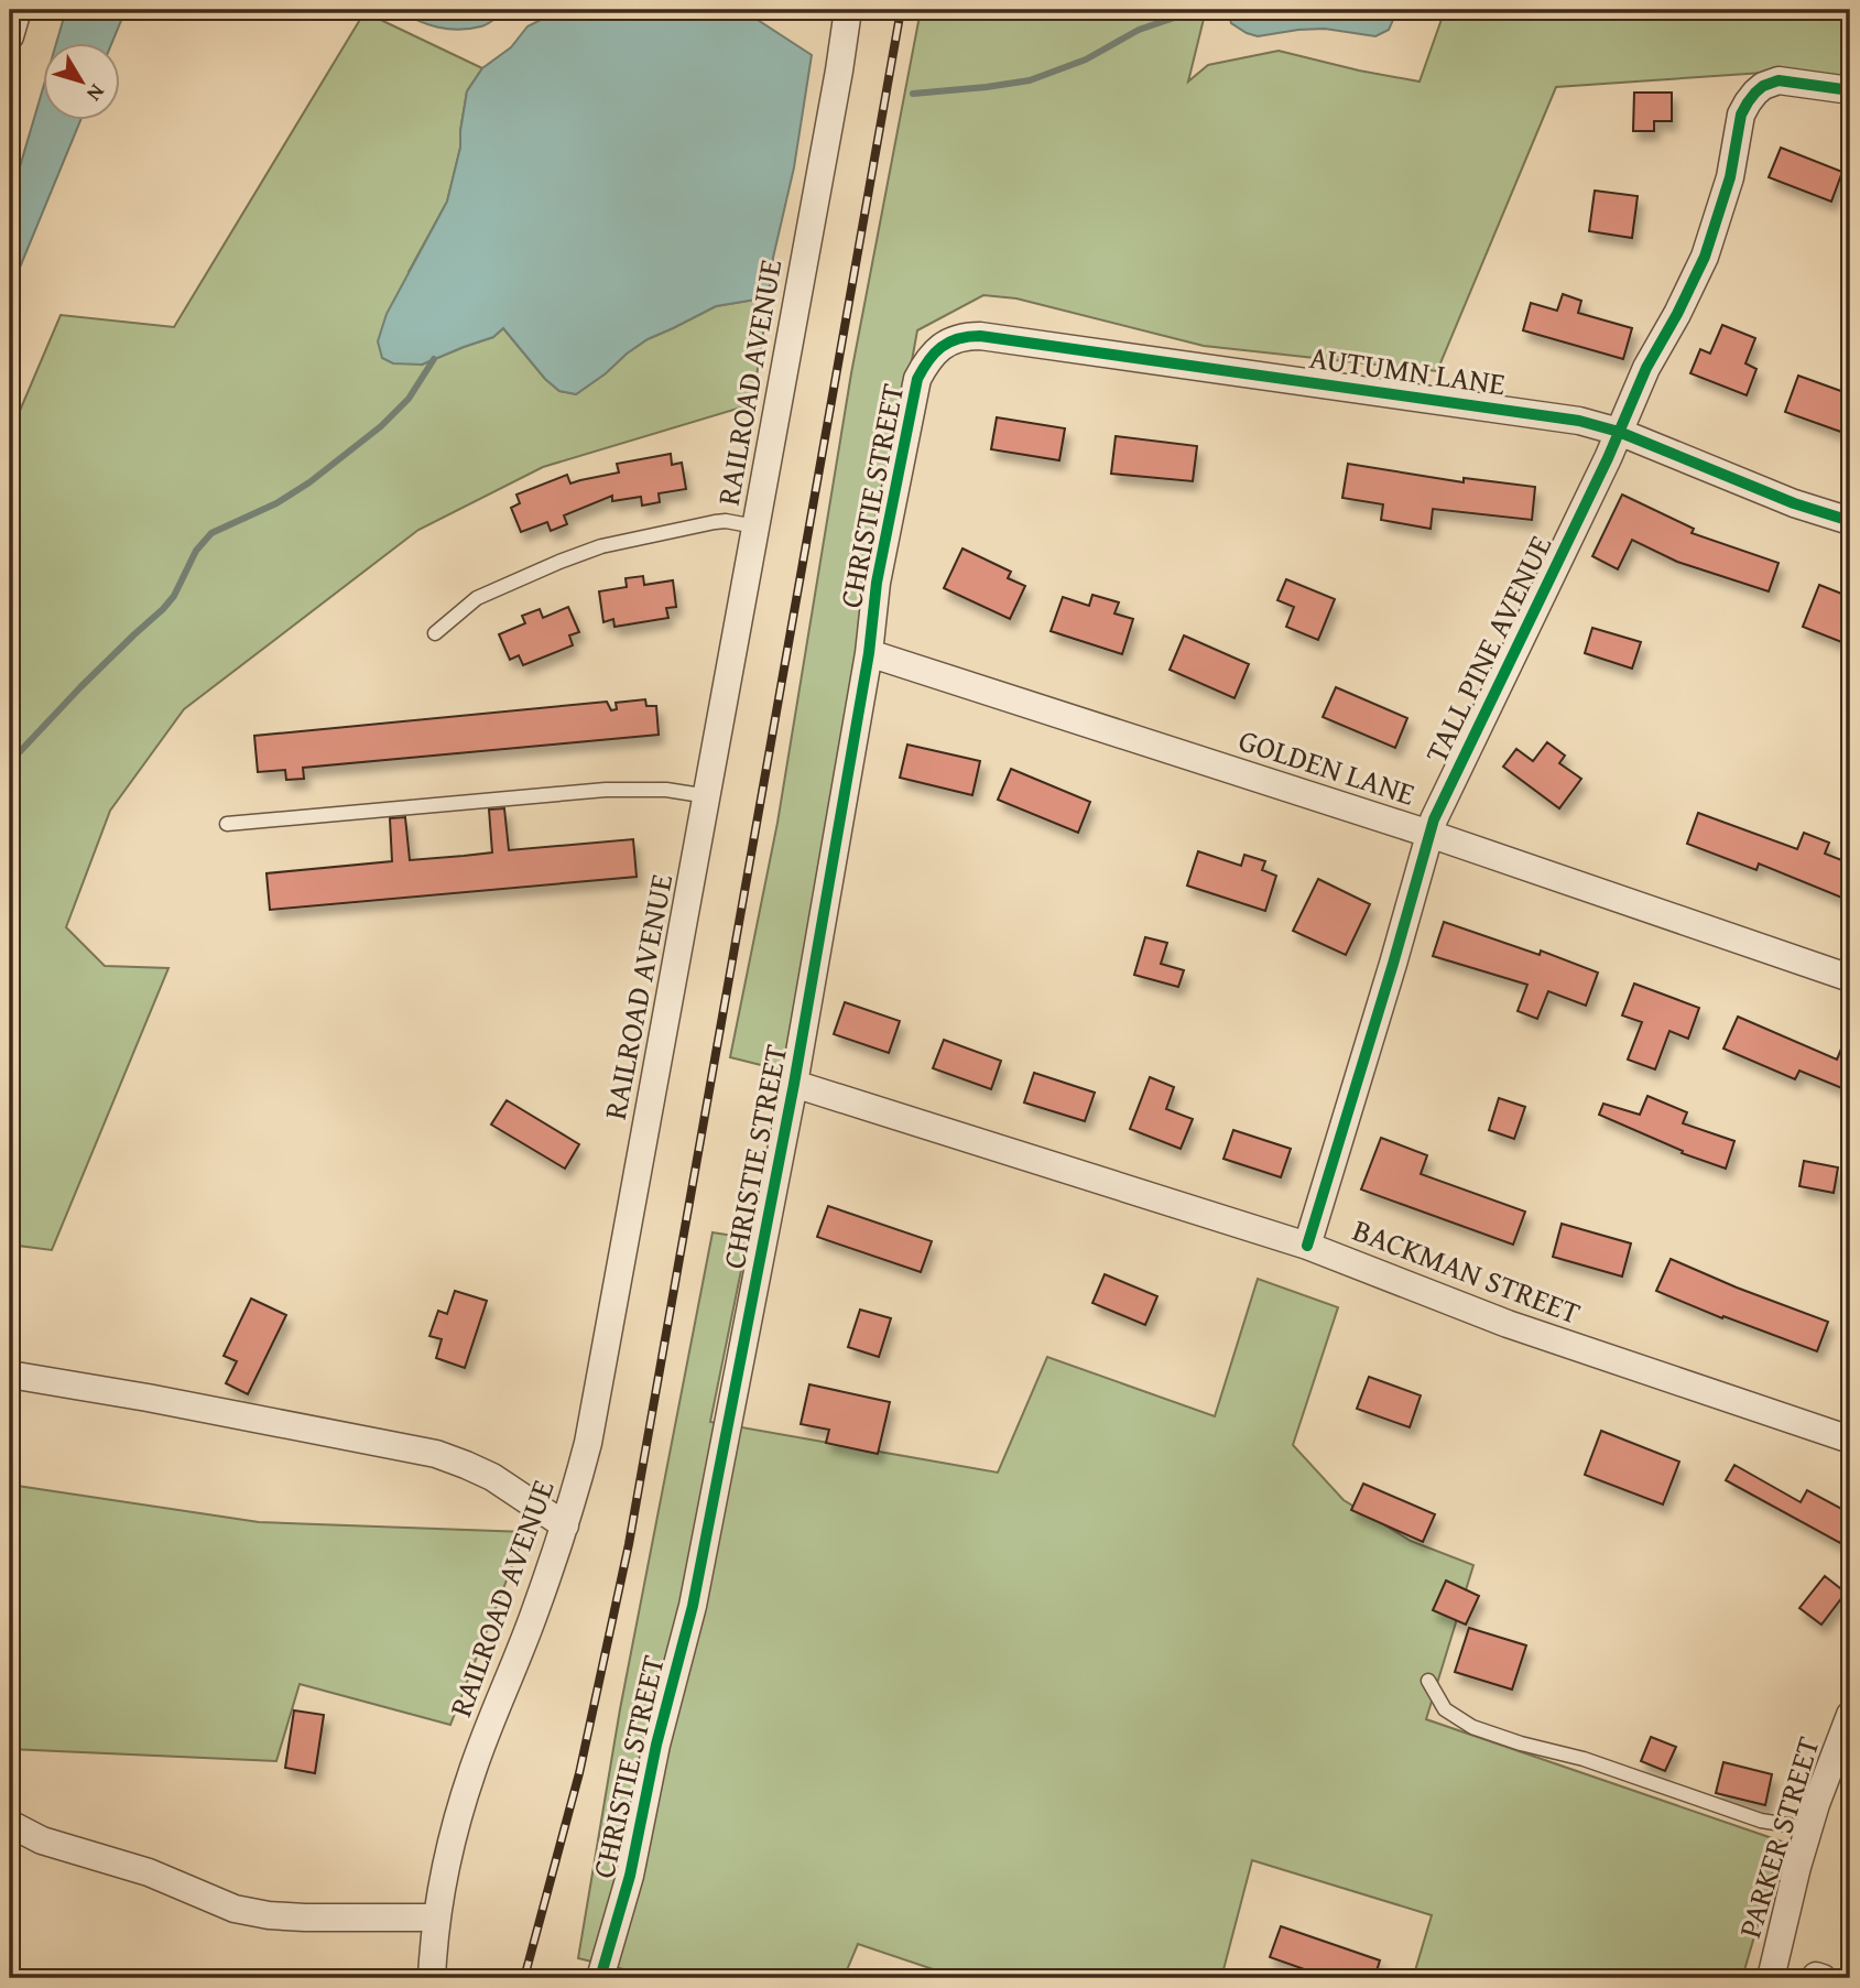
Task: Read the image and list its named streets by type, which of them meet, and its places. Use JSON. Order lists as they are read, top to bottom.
{
  "streets": {
    "street": [
      "AUTUMN LANE",
      "RAILROAD AVENUE",
      "CHRISTIE STREET",
      "TALL PINE AVENUE",
      "GOLDEN LANE",
      "BACKMAN STREET",
      "PARKER STREET"
    ]
  },
  "crossings": [
    ["AUTUMN LANE", "CHRISTIE STREET"],
    ["AUTUMN LANE", "TALL PINE AVENUE"],
    ["CHRISTIE STREET", "GOLDEN LANE"],
    ["CHRISTIE STREET", "BACKMAN STREET"],
    ["TALL PINE AVENUE", "GOLDEN LANE"],
    ["TALL PINE AVENUE", "BACKMAN STREET"]
  ],
  "north": "bottom right"
}
